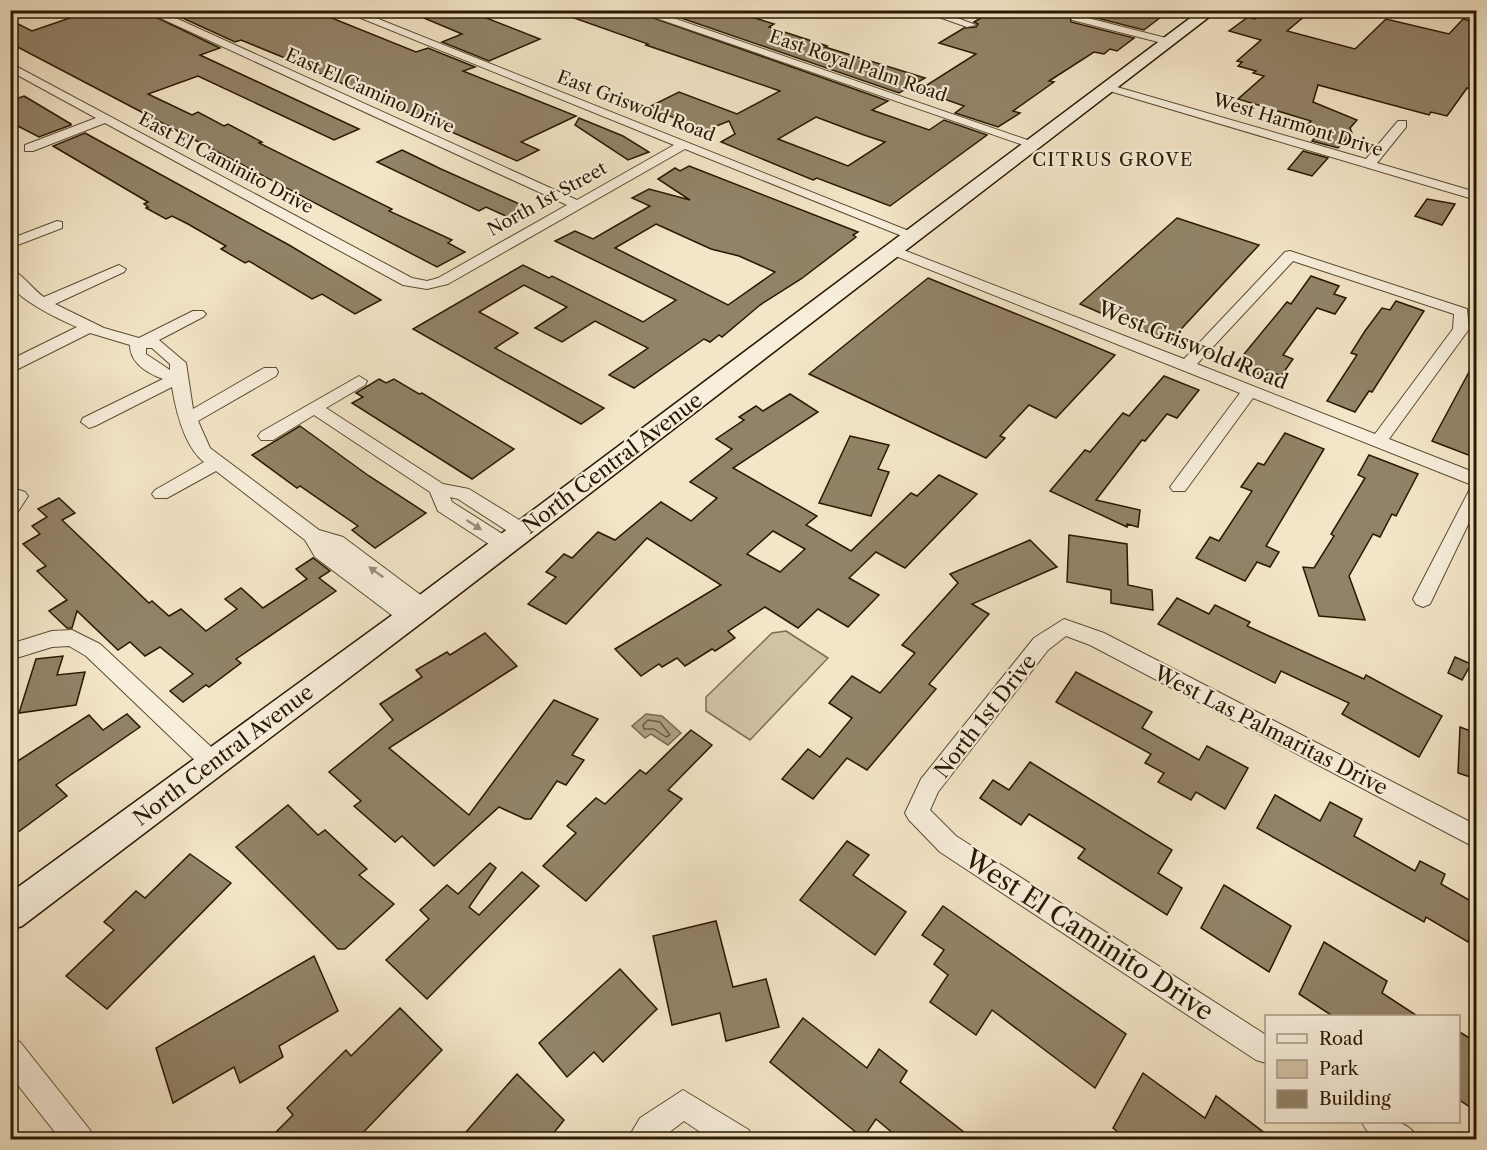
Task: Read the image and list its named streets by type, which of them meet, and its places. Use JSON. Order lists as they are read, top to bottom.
{
  "streets": {
    "main road": ["North Central Avenue"],
    "street": [
      "East Royal Palm Road",
      "East El Camino Drive",
      "East Griswold Road",
      "West Harmont Drive",
      "East El Caminito Drive",
      "North 1st Street",
      "West Griswold Road",
      "North 1st Drive",
      "West Las Palmaritas Drive",
      "West El Caminito Drive"
    ]
  },
  "crossings": [
    ["East Royal Palm Road", "North Central Avenue"],
    ["East El Camino Drive", "North 1st Street"],
    ["East Griswold Road", "North 1st Street"],
    ["East Griswold Road", "West Griswold Road"],
    ["East Griswold Road", "North Central Avenue"],
    ["West Harmont Drive", "North Central Avenue"],
    ["East El Caminito Drive", "North 1st Street"],
    ["West Griswold Road", "North Central Avenue"],
    ["North 1st Drive", "West Las Palmaritas Drive"],
    ["North 1st Drive", "West El Caminito Drive"]
  ],
  "districts": ["CITRUS GROVE"],
  "legend": ["Road", "Park", "Building"]
}
